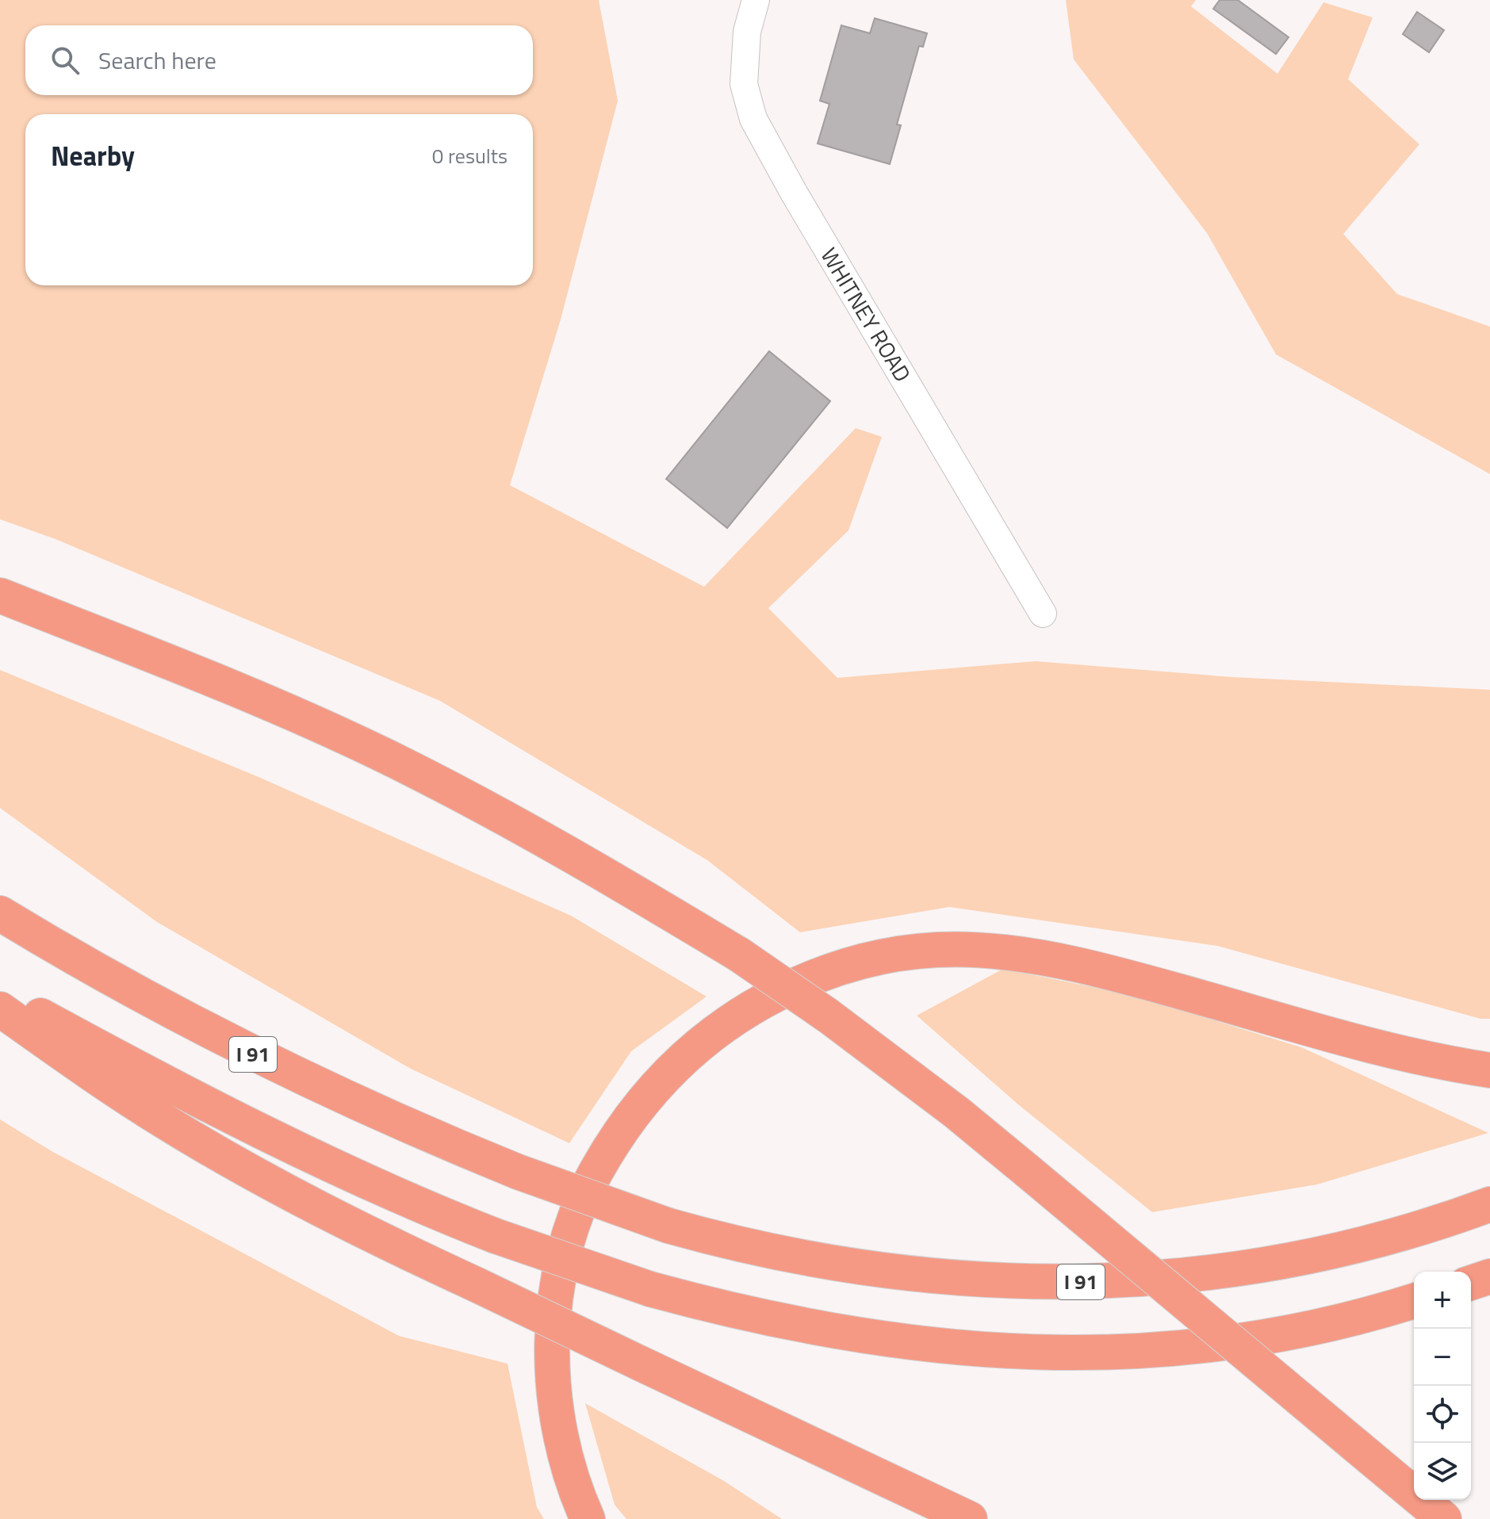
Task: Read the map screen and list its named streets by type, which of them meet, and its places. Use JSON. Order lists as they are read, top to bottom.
{
  "streets": {
    "highway": ["I 91"],
    "street": ["WHITNEY ROAD"]
  },
  "page": {
    "search": "Search here",
    "heading": ["Nearby", "0 results"],
    "map_buttons": ["+", "−"]
  }
}
